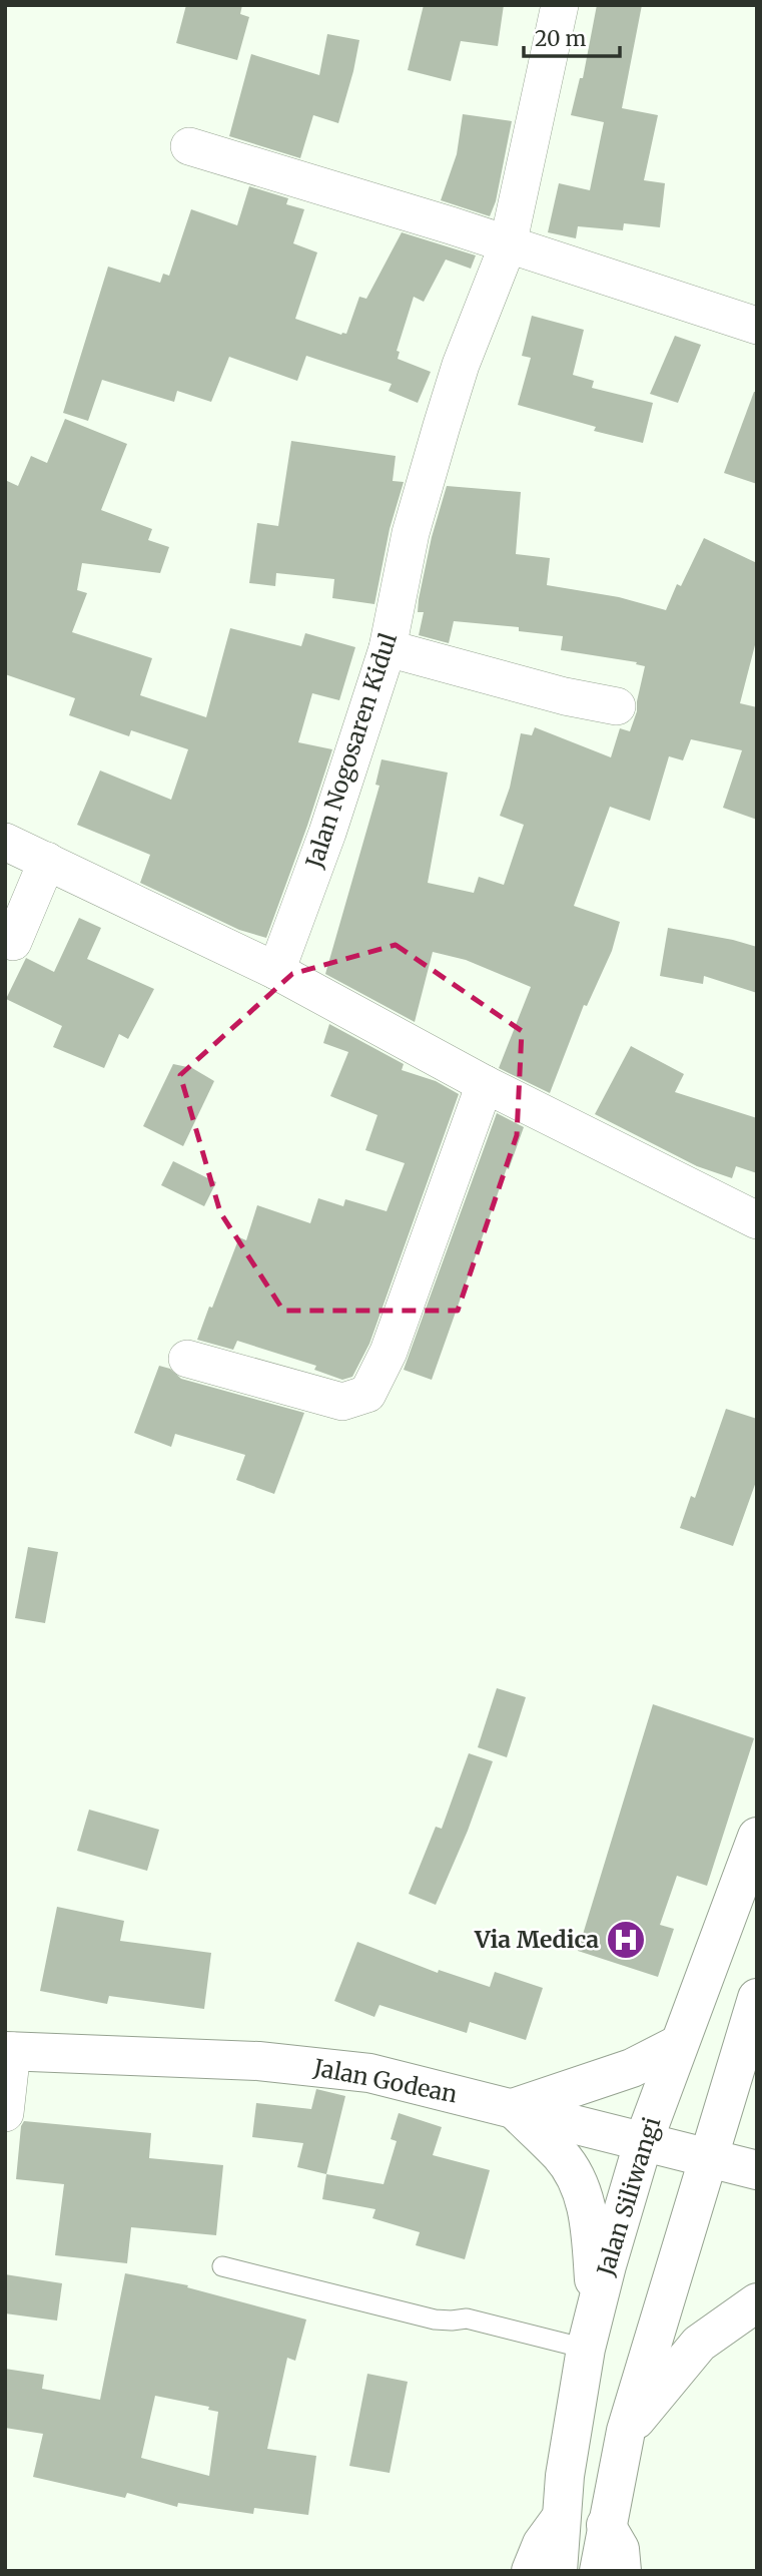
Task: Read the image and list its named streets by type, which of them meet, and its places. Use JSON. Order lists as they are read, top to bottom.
{
  "streets": {
    "main road": ["Jalan Godean", "Jalan Siliwangi"],
    "street": ["Jalan Nogosaren Kidul"]
  },
  "crossings": [
    ["Jalan Godean", "Jalan Siliwangi"]
  ],
  "places": {
    "hospital": ["Via Medica"]
  },
  "scale_bar": "20 m"
}
